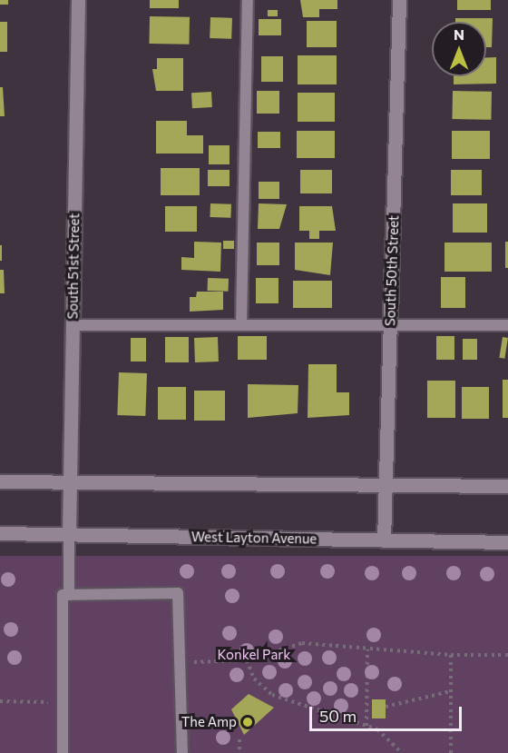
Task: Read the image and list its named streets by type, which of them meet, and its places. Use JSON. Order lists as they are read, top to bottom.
{
  "streets": {
    "street": ["South 51st Street", "South 50th Street", "West Layton Avenue"]
  },
  "crossings": [
    ["South 51st Street", "West Layton Avenue"],
    ["South 50th Street", "West Layton Avenue"]
  ],
  "parks": ["Konkel Park"],
  "places": ["The Amp"],
  "scale_bar": "50 m",
  "north": "top"
}
